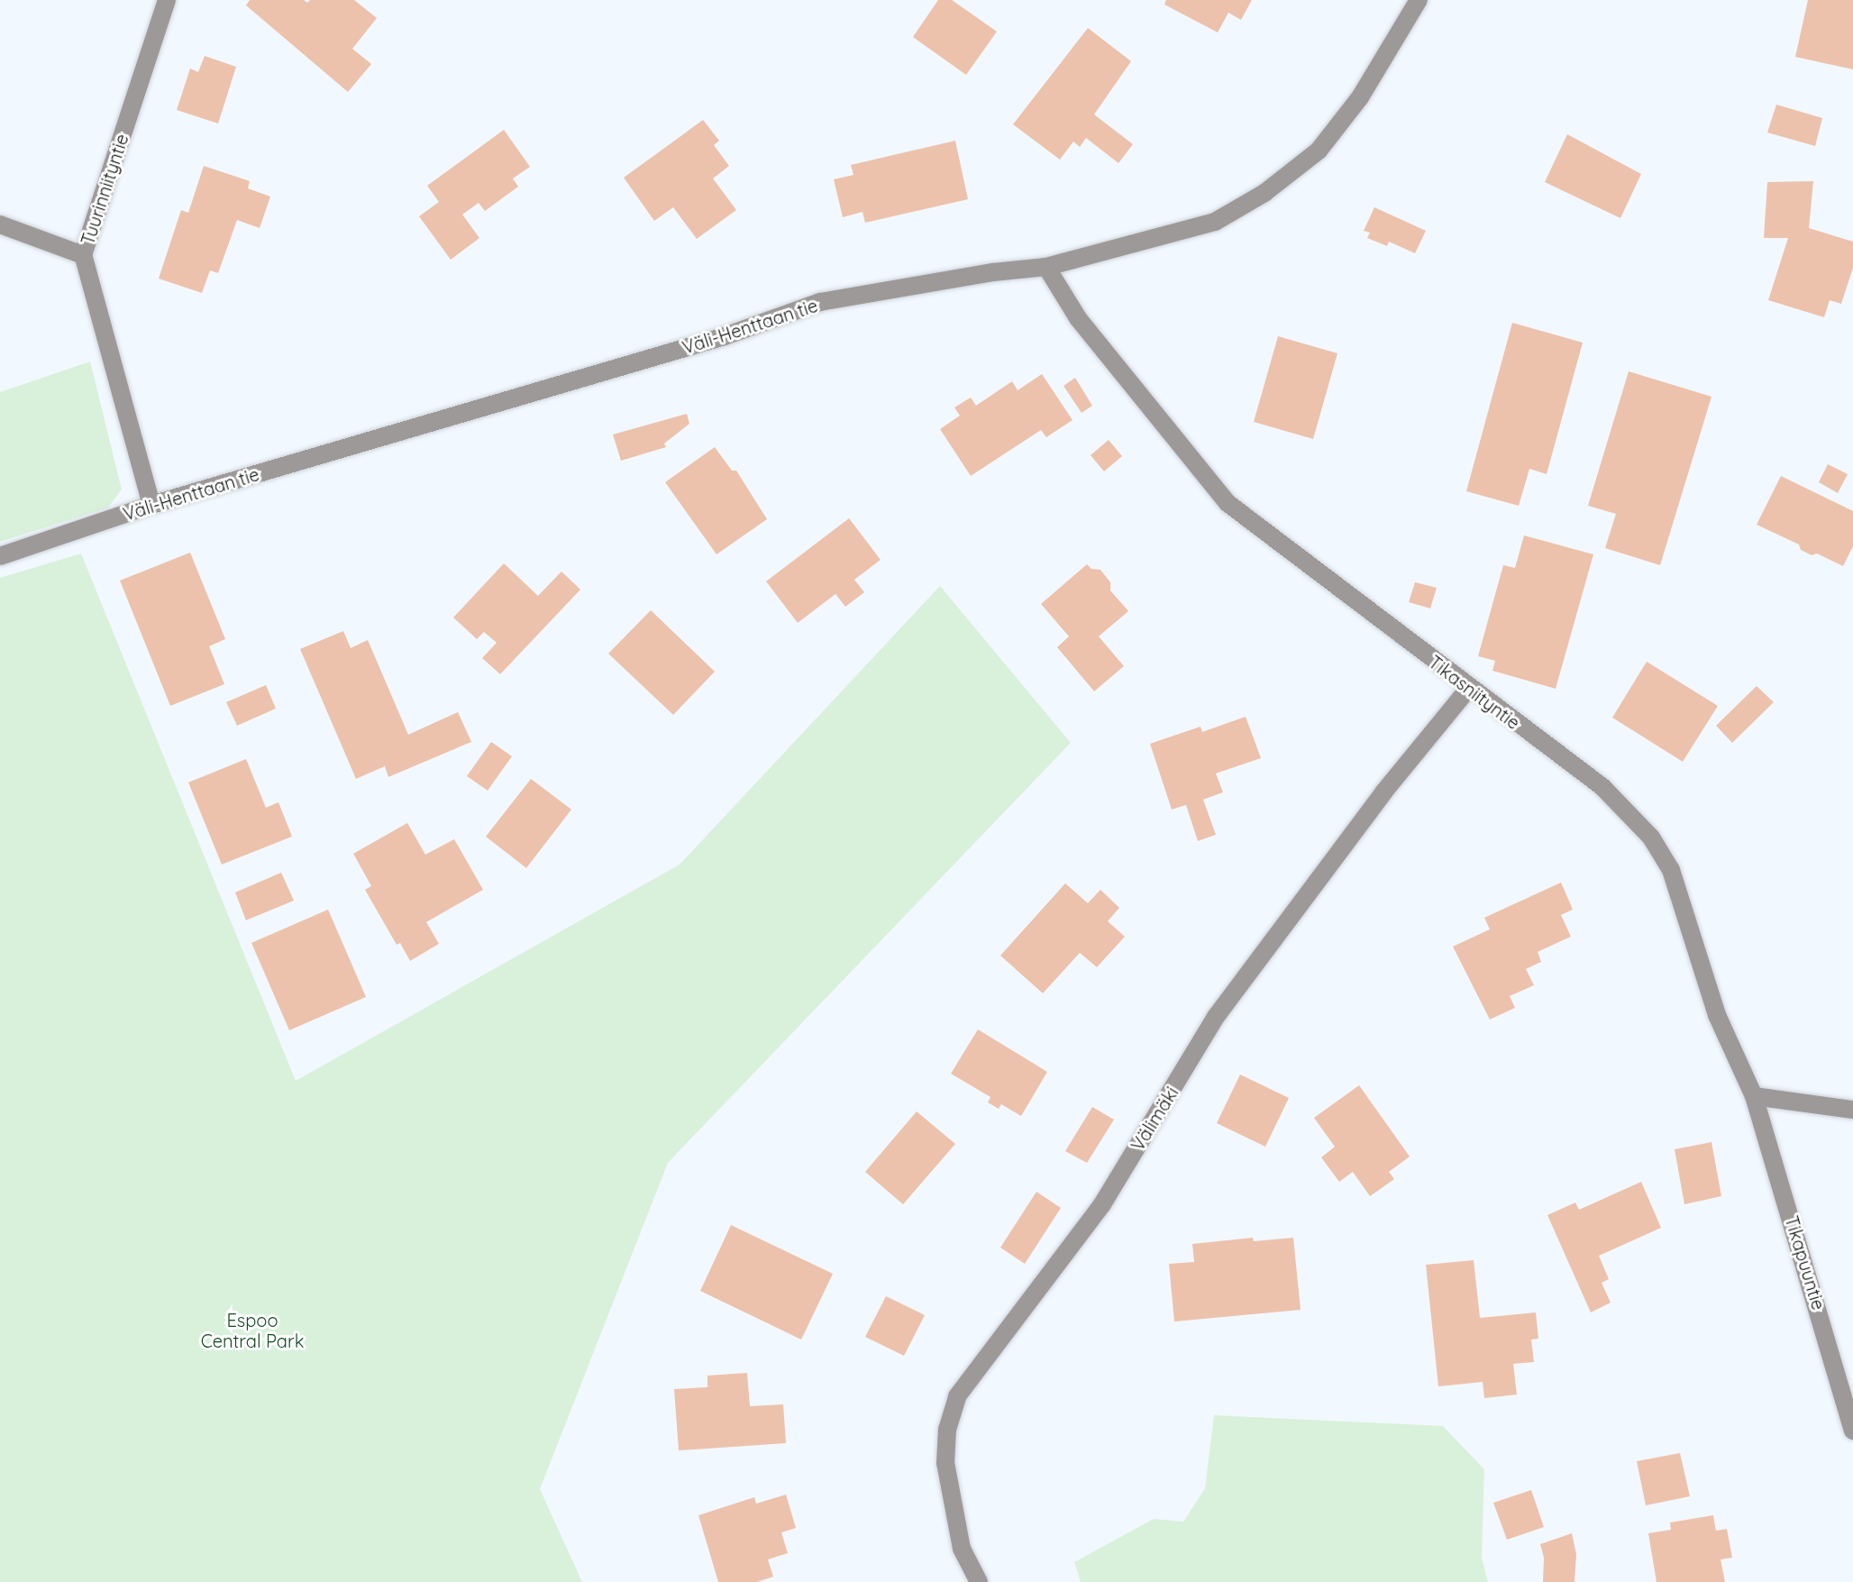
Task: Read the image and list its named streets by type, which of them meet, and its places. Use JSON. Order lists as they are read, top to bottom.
{
  "streets": {
    "street": [
      "Tuurinniityntie",
      "Väli-Henttaan tie",
      "Tikasniityntie",
      "Välimäki",
      "Tikapuuntie"
    ]
  },
  "crossings": [
    ["Tuurinniityntie", "Väli-Henttaan tie"],
    ["Väli-Henttaan tie", "Tikasniityntie"],
    ["Tikasniityntie", "Välimäki"],
    ["Tikasniityntie", "Tikapuuntie"]
  ],
  "parks": ["Espoo Central Park"]
}
